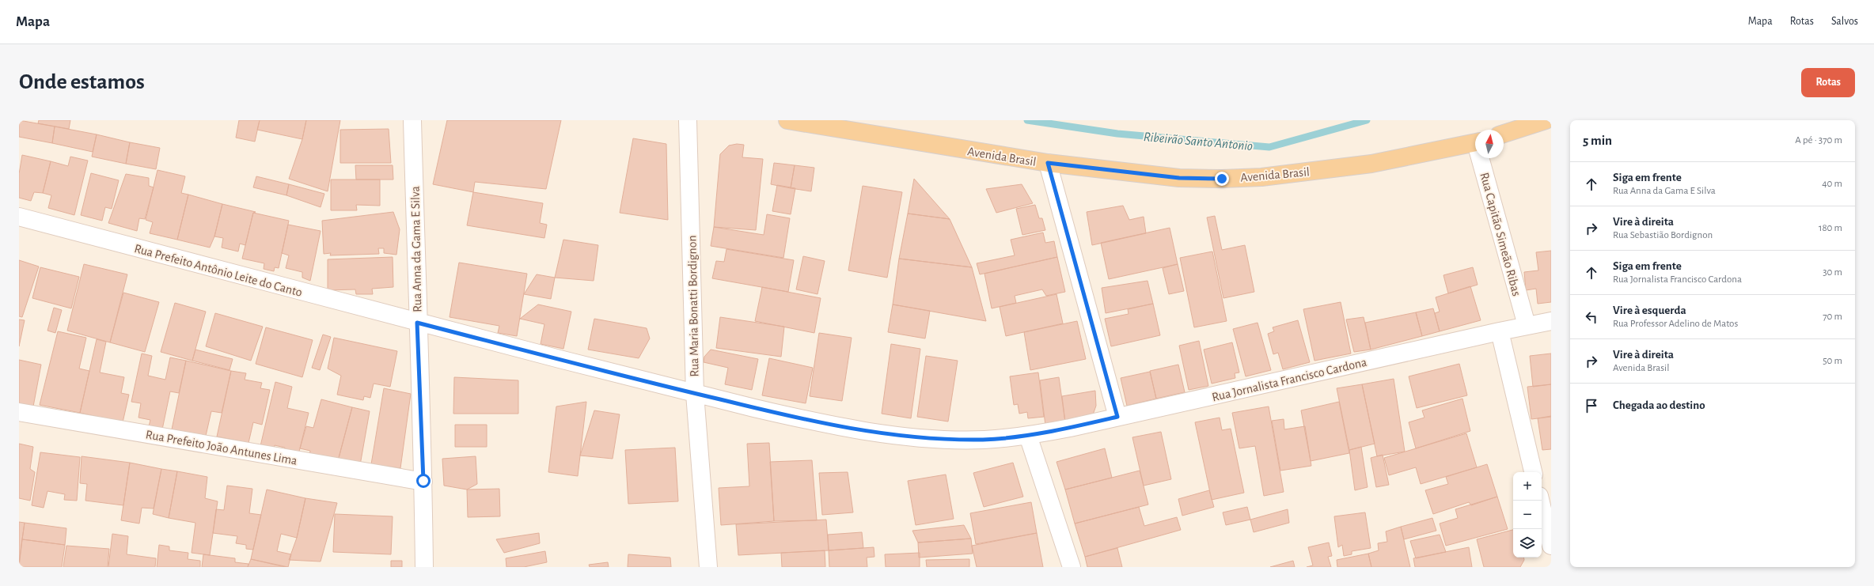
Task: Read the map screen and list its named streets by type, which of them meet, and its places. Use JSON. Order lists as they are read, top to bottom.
{
  "streets": {
    "main road": ["Avenida Brasil"],
    "street": [
      "Rua Capitão Simeão Ribas",
      "Rua Anna da Gama E Silva",
      "Rua Prefeito Antônio Leite do Canto",
      "Rua Maria Bonatti Bordignon",
      "Rua Jornalista Francisco Cardona",
      "Rua Prefeito João Antunes Lima"
    ]
  },
  "crossings": [
    ["Rua Capitão Simeão Ribas", "Rua Jornalista Francisco Cardona"],
    ["Rua Anna da Gama E Silva", "Rua Prefeito Antônio Leite do Canto"],
    ["Rua Anna da Gama E Silva", "Rua Prefeito João Antunes Lima"],
    ["Rua Prefeito Antônio Leite do Canto", "Rua Maria Bonatti Bordignon"],
    ["Rua Prefeito Antônio Leite do Canto", "Rua Jornalista Francisco Cardona"],
    ["Rua Maria Bonatti Bordignon", "Rua Jornalista Francisco Cardona"]
  ],
  "water": ["Ribeirão Santo Antonio"],
  "north": "top",
  "page": {
    "header": "Mapa",
    "nav": ["Mapa", "Rotas", "Salvos"],
    "buttons": "Rotas",
    "title": "Onde estamos",
    "heading": ["5 min", "A pé · 370 m"],
    "list": [
      ["Siga em frente", "Rua Anna da Gama E Silva", "40 m"],
      ["Vire à direita", "Rua Sebastião Bordignon", "180 m"],
      ["Siga em frente", "Rua Jornalista Francisco Cardona", "30 m"],
      ["Vire à esquerda", "Rua Professor Adelino de Matos", "70 m"],
      ["Vire à direita", "Avenida Brasil", "50 m"],
      "Chegada ao destino"
    ],
    "map_buttons": ["+", "−"]
  }
}
